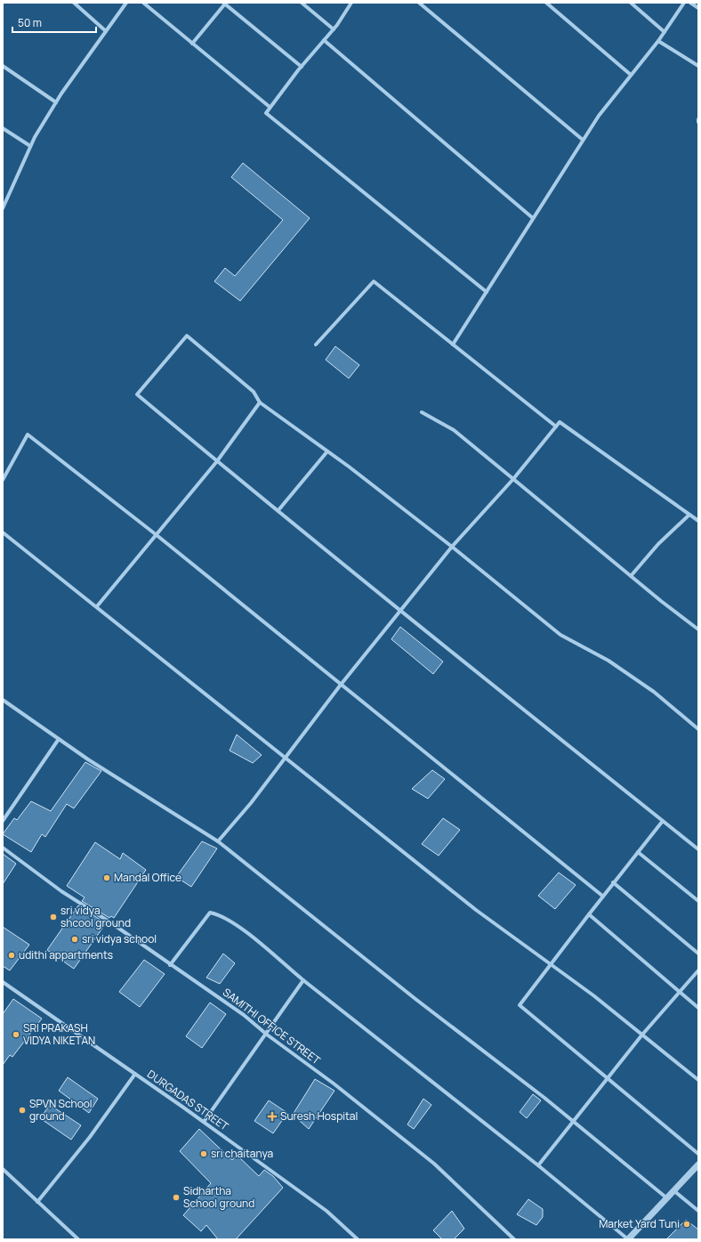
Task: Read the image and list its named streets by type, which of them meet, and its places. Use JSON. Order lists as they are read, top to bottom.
{
  "streets": {
    "street": ["SAMITHI OFFICE STREET", "DURGADAS STREET"]
  },
  "places": {
    "other": [
      "Mandal Office",
      "sri vidya shcool ground",
      "sri vidya school",
      "udithi appartments",
      "SRI PRAKASH VIDYA NIKETAN",
      "SPVN School ground",
      "sri chaitanya",
      "Sidhartha School ground",
      "Market Yard Tuni"
    ],
    "health": ["Suresh Hospital"]
  },
  "scale_bar": "50 m"
}
